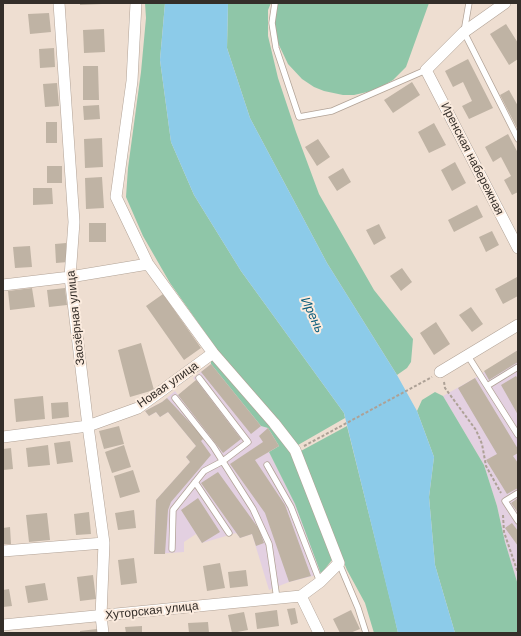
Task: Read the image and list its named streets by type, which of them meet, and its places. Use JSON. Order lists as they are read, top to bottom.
{
  "streets": {
    "street": [
      "Иренская набережная",
      "Заозёрная улица",
      "Новая улица",
      "Хуторская улица"
    ]
  },
  "crossings": [
    ["Заозёрная улица", "Новая улица"],
    ["Заозёрная улица", "Хуторская улица"]
  ],
  "water": ["Ирень"]
}
